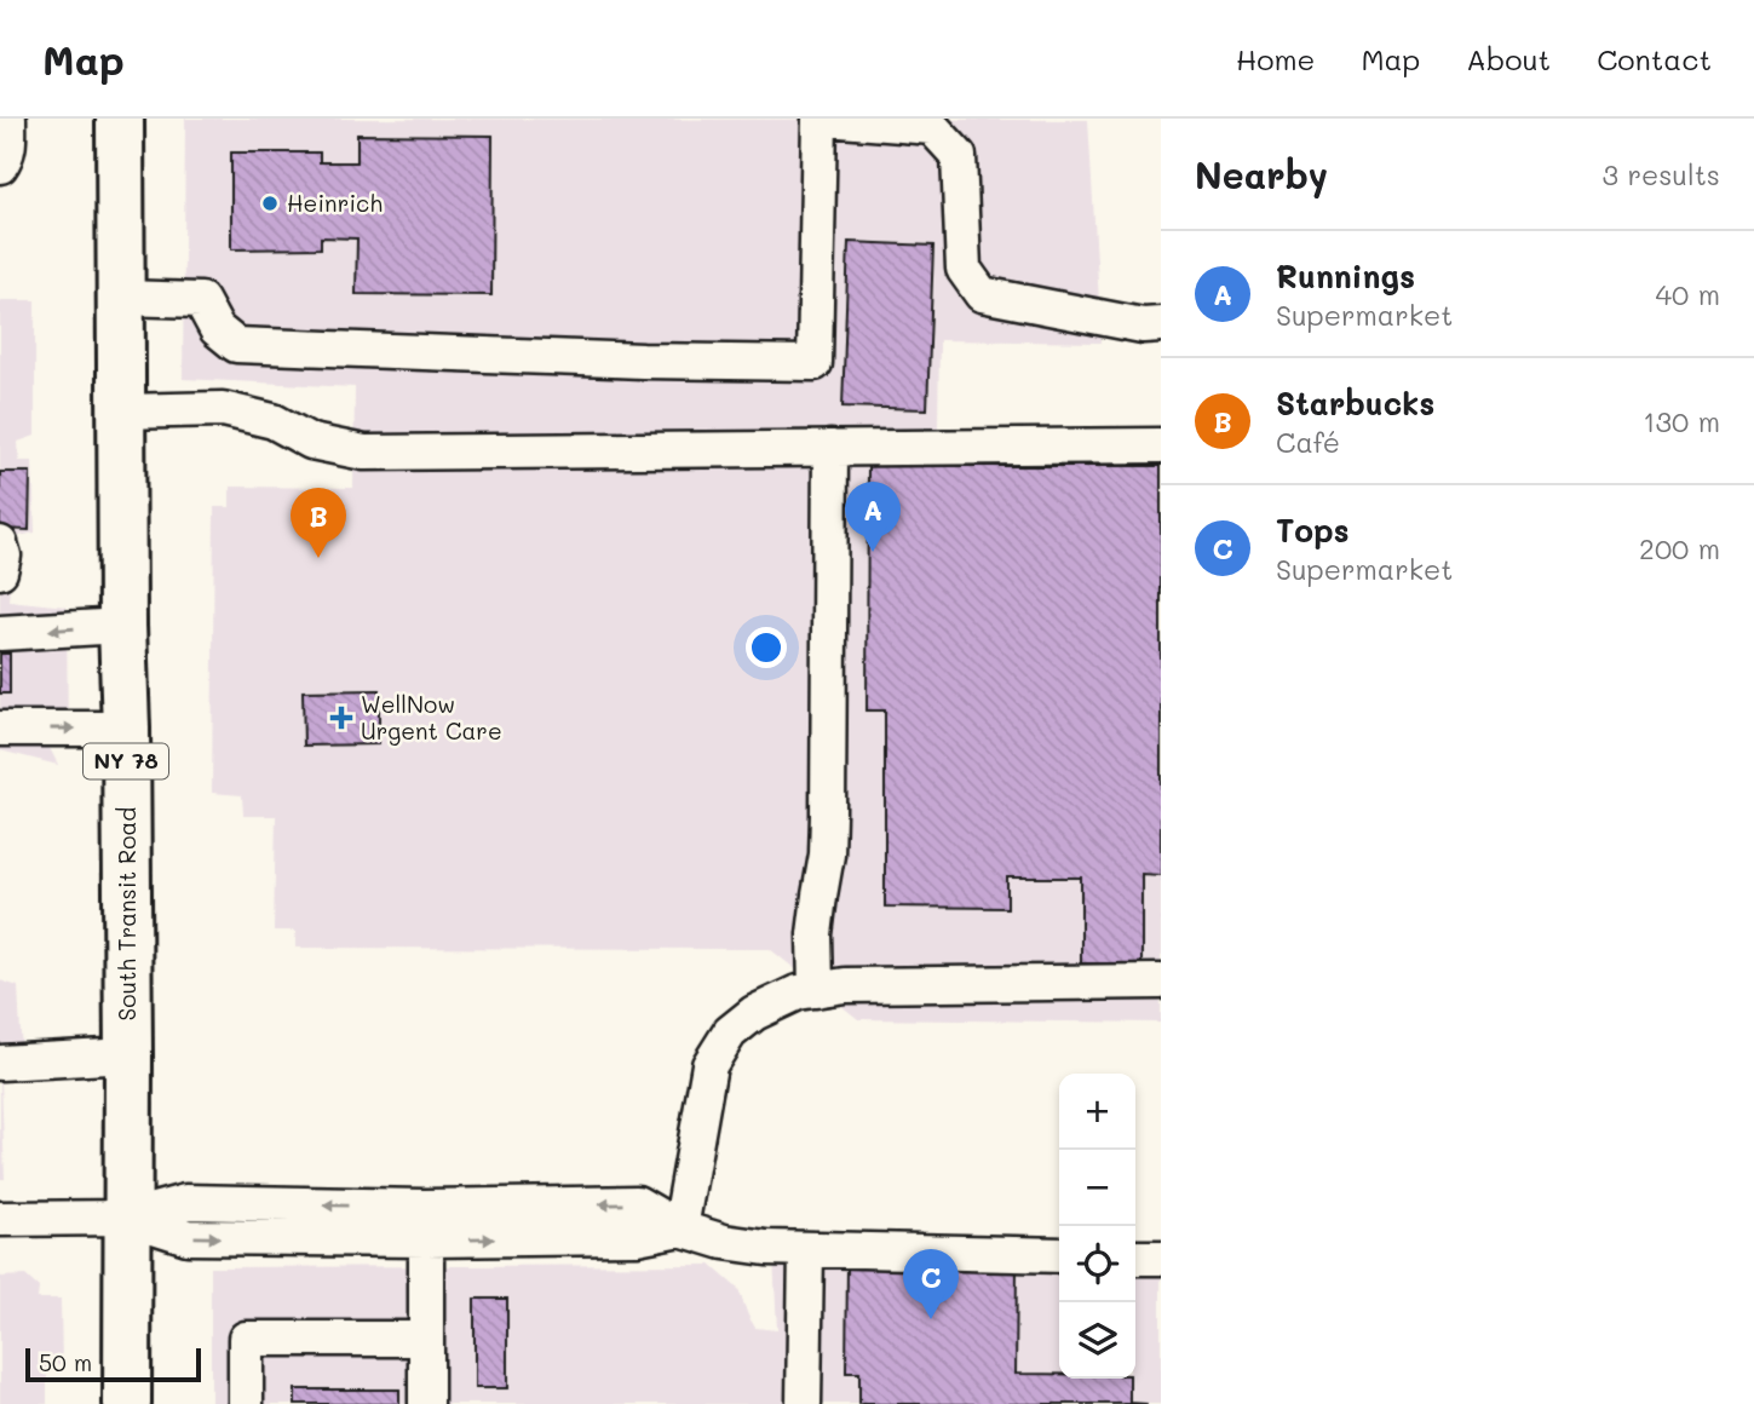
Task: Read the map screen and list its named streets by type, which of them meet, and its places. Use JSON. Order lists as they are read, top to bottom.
{
  "streets": {
    "highway": ["NY 78", "South Transit Road"]
  },
  "places": {
    "other": ["Heinrich"],
    "health": ["WellNow Urgent Care"]
  },
  "scale_bar": "50 m",
  "page": {
    "header": "Map",
    "nav": [
      "Home",
      "Map",
      "About",
      "Contact"
    ],
    "heading": ["Nearby", "3 results"],
    "list": [
      {
        "mark": "A",
        "name": "Runnings",
        "note": "Supermarket",
        "value": "40 m"
      },
      {
        "mark": "B",
        "name": "Starbucks",
        "note": "Café",
        "value": "130 m"
      },
      {
        "mark": "C",
        "name": "Tops",
        "note": "Supermarket",
        "value": "200 m"
      }
    ],
    "pins": ["A", "B", "C"],
    "map_buttons": ["+", "−"],
    "scale": "50 m"
  }
}
